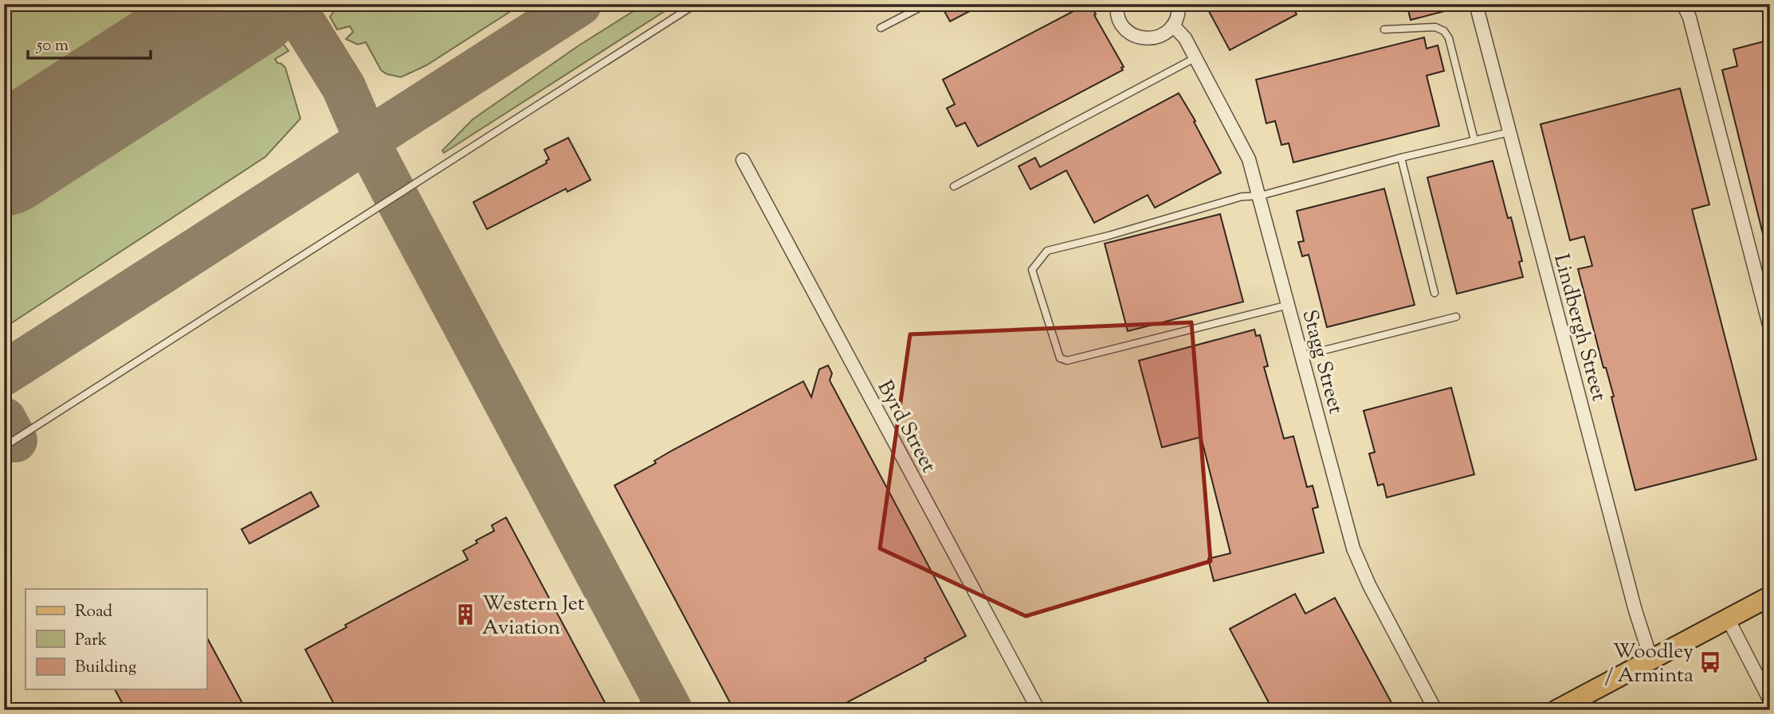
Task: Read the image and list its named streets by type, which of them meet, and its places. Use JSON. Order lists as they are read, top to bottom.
{
  "streets": {
    "street": ["Lindbergh Street", "Stagg Street", "Byrd Street"]
  },
  "places": {
    "building": ["Western Jet Aviation"],
    "bus stop": ["Woodley / Arminta"]
  },
  "legend": ["Road", "Park", "Building"],
  "scale_bar": "50 m"
}
